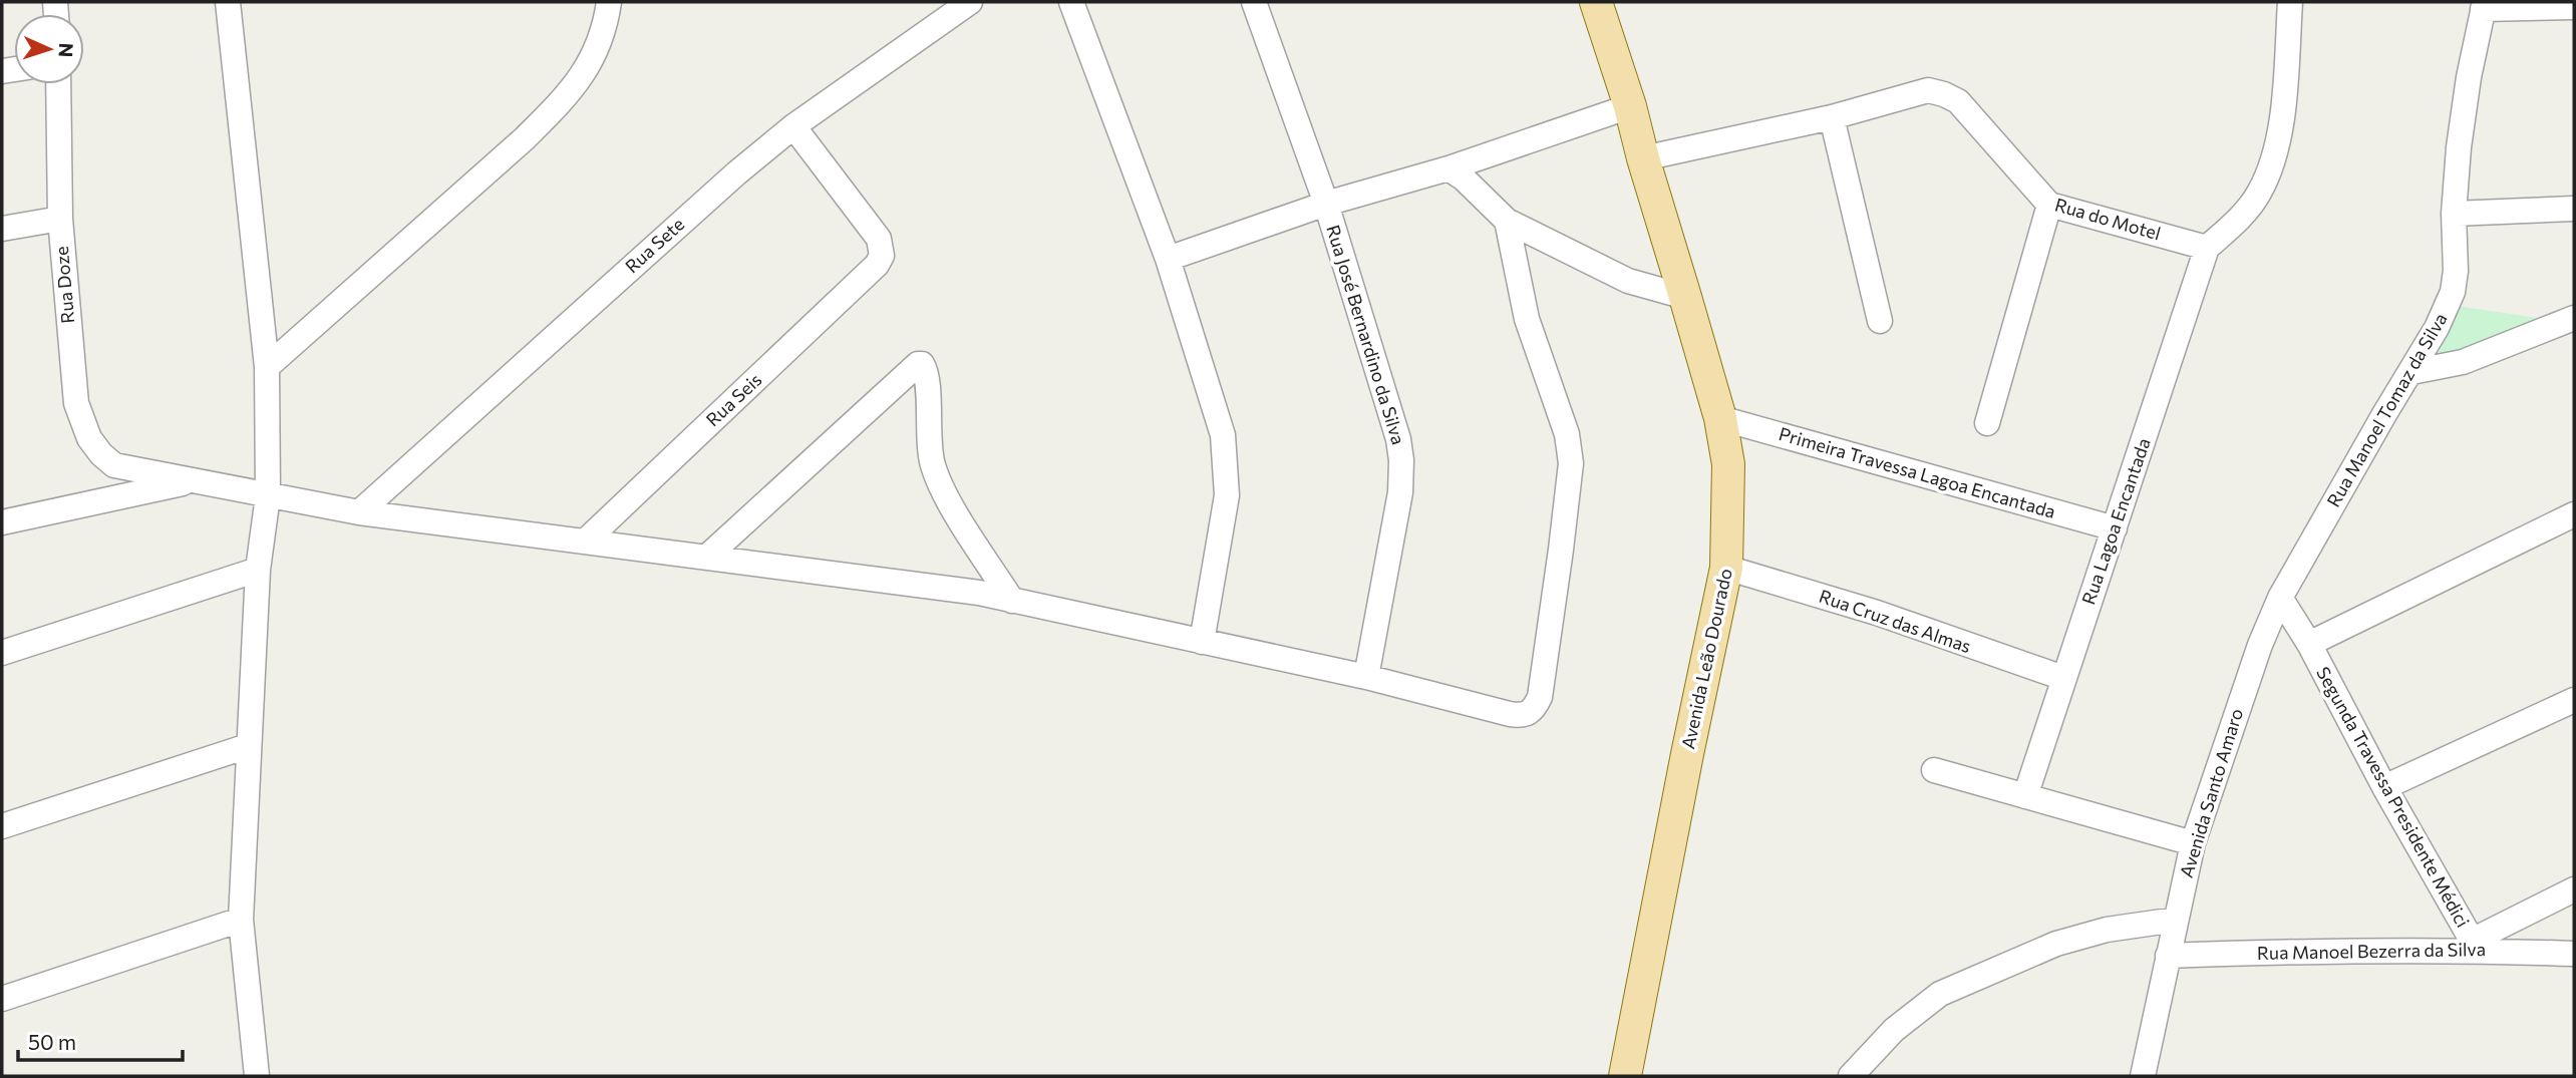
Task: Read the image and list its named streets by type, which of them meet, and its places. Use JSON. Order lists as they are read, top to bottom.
{
  "streets": {
    "main road": ["Avenida Leão Dourado"],
    "street": [
      "Rua do Motel",
      "Rua Sete",
      "Rua Doze",
      "Rua José Bernardino da Silva",
      "Rua Seis",
      "Rua Manoel Tomaz da Silva",
      "Primeira Travessa Lagoa Encantada",
      "Rua Lagoa Encantada",
      "Rua Cruz das Almas",
      "Avenida Santo Amaro",
      "Segunda Travessa Presidente Médici",
      "Rua Manoel Bezerra da Silva"
    ]
  },
  "crossings": [
    ["Rua do Motel", "Rua Lagoa Encantada"],
    ["Rua Sete", "Rua Doze"],
    ["Rua Sete", "Rua Seis"],
    ["Rua Doze", "Rua José Bernardino da Silva"],
    ["Rua Doze", "Rua Seis"],
    ["Rua Manoel Tomaz da Silva", "Avenida Santo Amaro"],
    ["Rua Manoel Tomaz da Silva", "Segunda Travessa Presidente Médici"],
    ["Primeira Travessa Lagoa Encantada", "Rua Lagoa Encantada"],
    ["Primeira Travessa Lagoa Encantada", "Avenida Leão Dourado"],
    ["Rua Lagoa Encantada", "Rua Cruz das Almas"],
    ["Rua Cruz das Almas", "Avenida Leão Dourado"],
    ["Avenida Santo Amaro", "Segunda Travessa Presidente Médici"],
    ["Avenida Santo Amaro", "Rua Manoel Bezerra da Silva"],
    ["Segunda Travessa Presidente Médici", "Rua Manoel Bezerra da Silva"]
  ],
  "scale_bar": "50 m",
  "north": "right"
}
